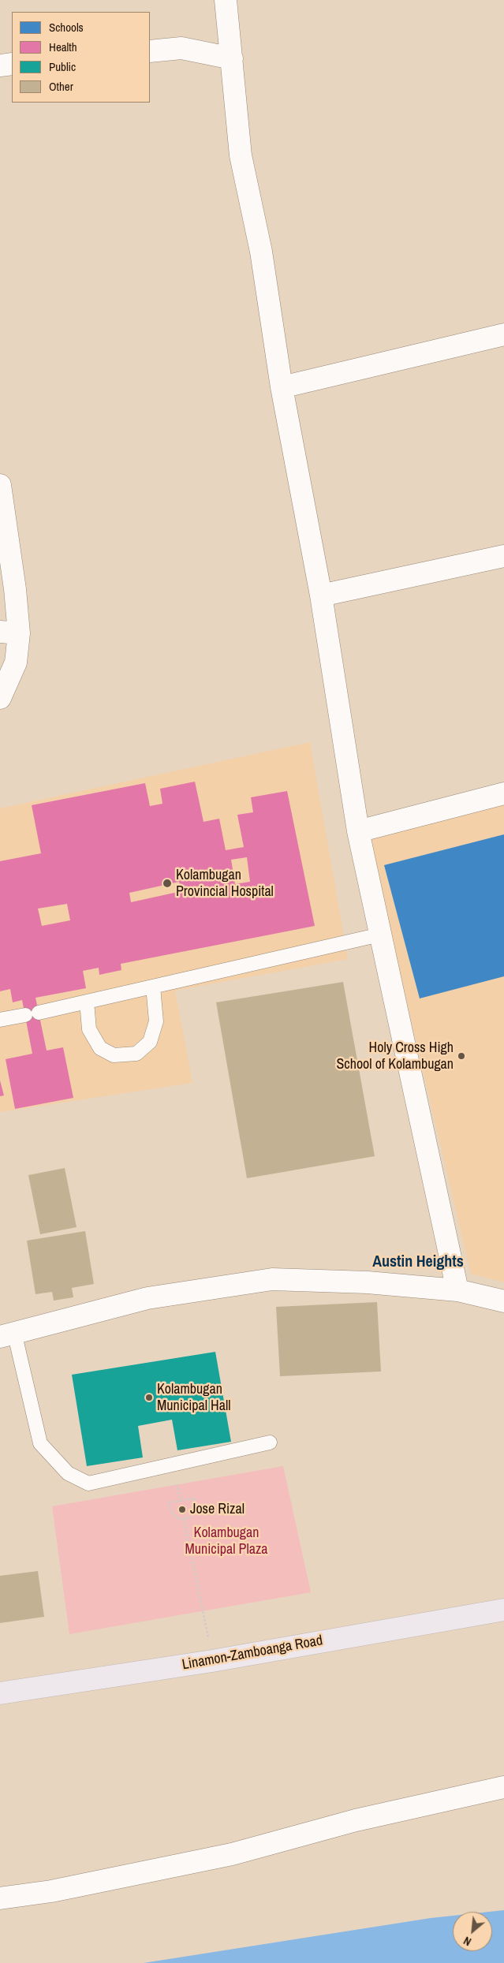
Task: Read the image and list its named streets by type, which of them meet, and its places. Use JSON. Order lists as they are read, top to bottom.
{
  "streets": {
    "highway": ["Linamon-Zamboanga Road"]
  },
  "districts": ["Austin Heights"],
  "parks": ["Kolambugan Municipal Plaza"],
  "places": [
    "Kolambugan Provincial Hospital",
    "Holy Cross High School of Kolambugan",
    "Kolambugan Municipal Hall",
    "Jose Rizal"
  ],
  "legend": [
    "Schools",
    "Health",
    "Public",
    "Other"
  ],
  "north": "bottom left"
}
